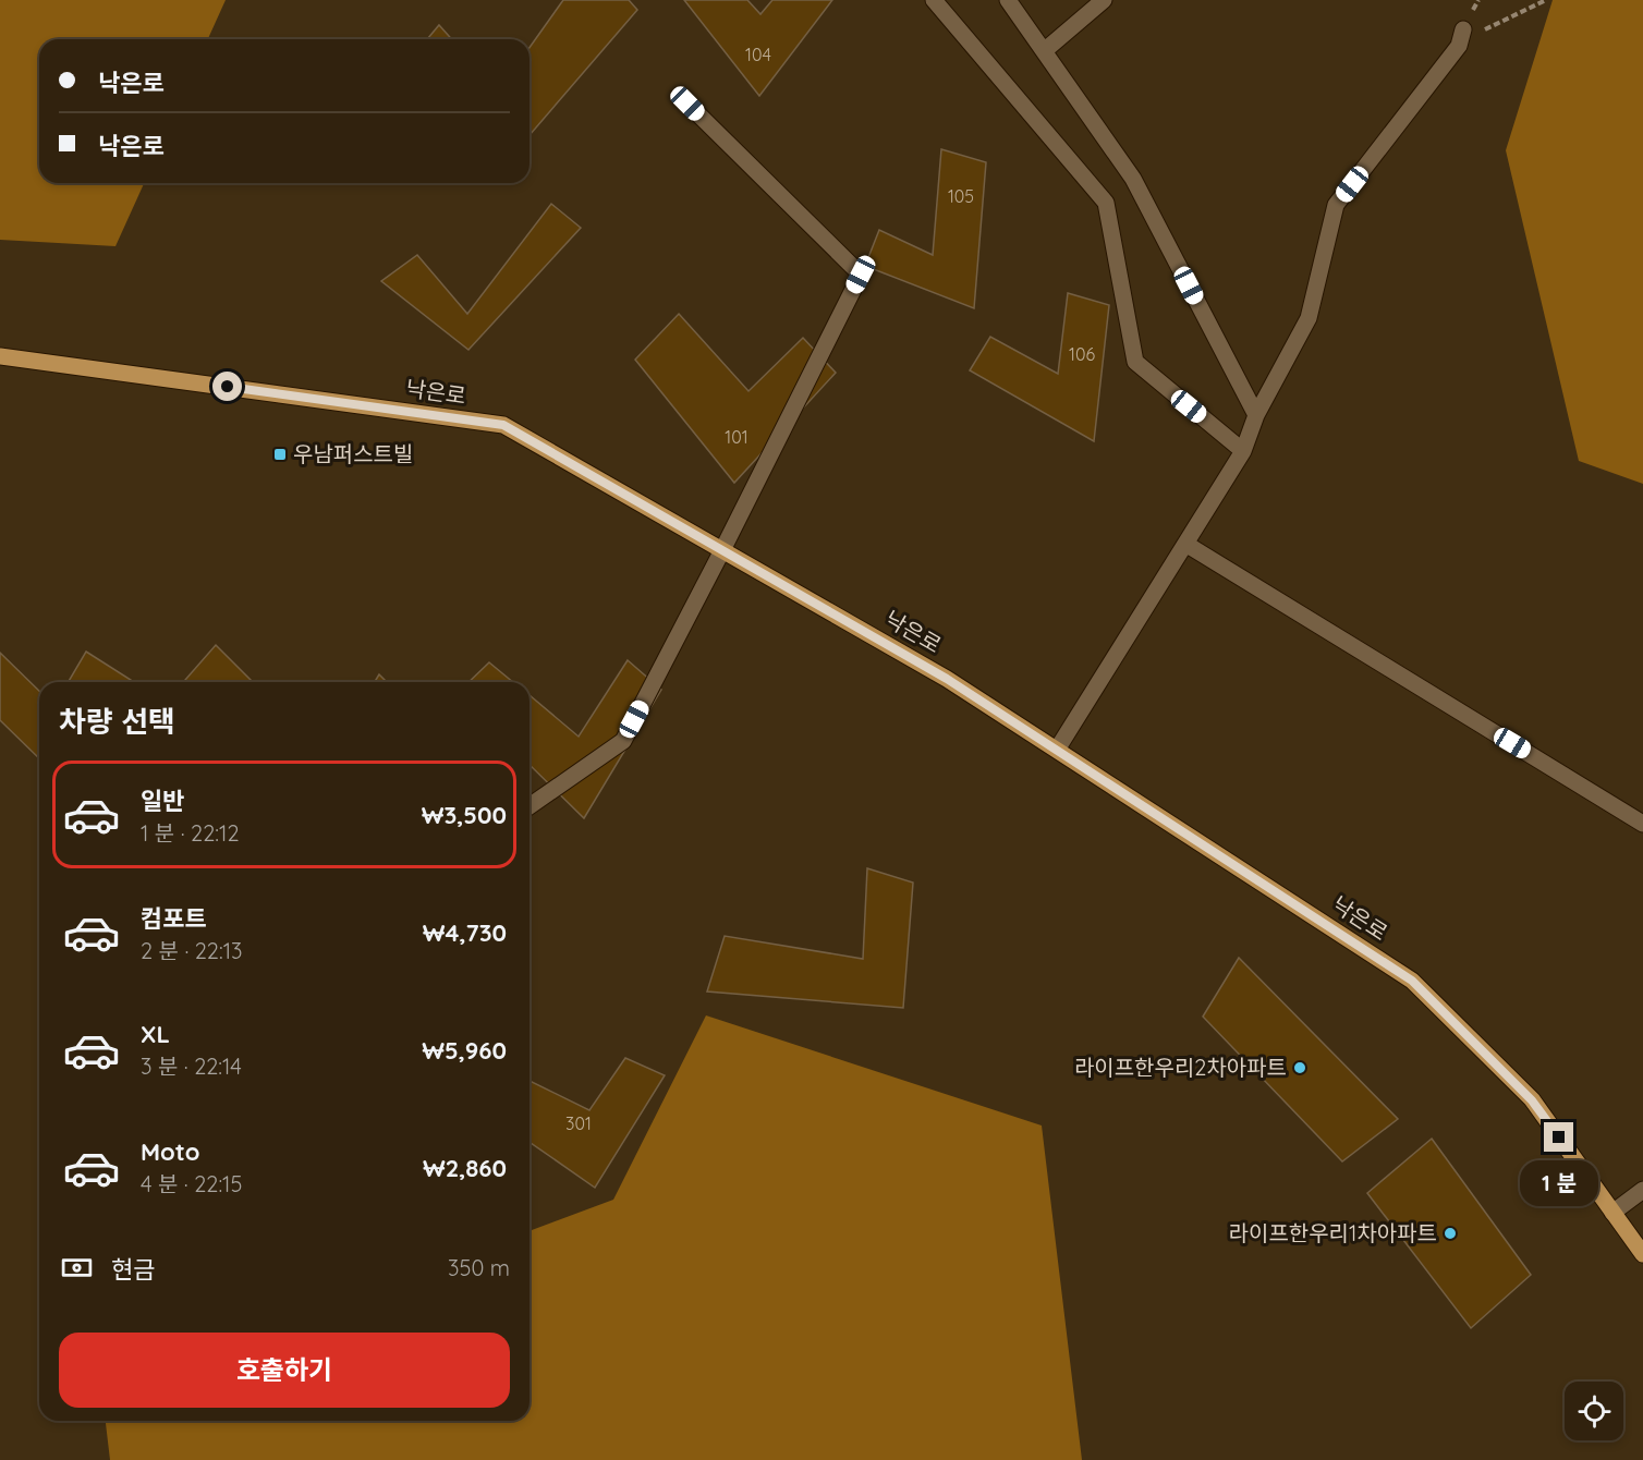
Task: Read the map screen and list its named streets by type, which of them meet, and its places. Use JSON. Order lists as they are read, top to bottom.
{
  "streets": {
    "main road": ["낙은로"]
  },
  "places": {
    "transit": ["우남퍼스트빌"],
    "other": ["라이프한우리2차아파트", "라이프한우리1차아파트"]
  },
  "house_numbers": [
    "104",
    "105",
    "106",
    "101",
    "301"
  ],
  "page": {
    "banner": ["낙은로", "낙은로"],
    "heading": "차량 선택",
    "list": [
      {
        "name": "일반",
        "note": "1 분 · 22:12",
        "value": "₩3,500"
      },
      {
        "name": "컴포트",
        "note": "2 분 · 22:13",
        "value": "₩4,730"
      },
      {
        "name": "XL",
        "note": "3 분 · 22:14",
        "value": "₩5,960"
      },
      {
        "name": "Moto",
        "note": "4 분 · 22:15",
        "value": "₩2,860"
      }
    ],
    "bubble": "1 분",
    "pay": ["현금", "350 m"],
    "buttons": "호출하기"
  }
}
